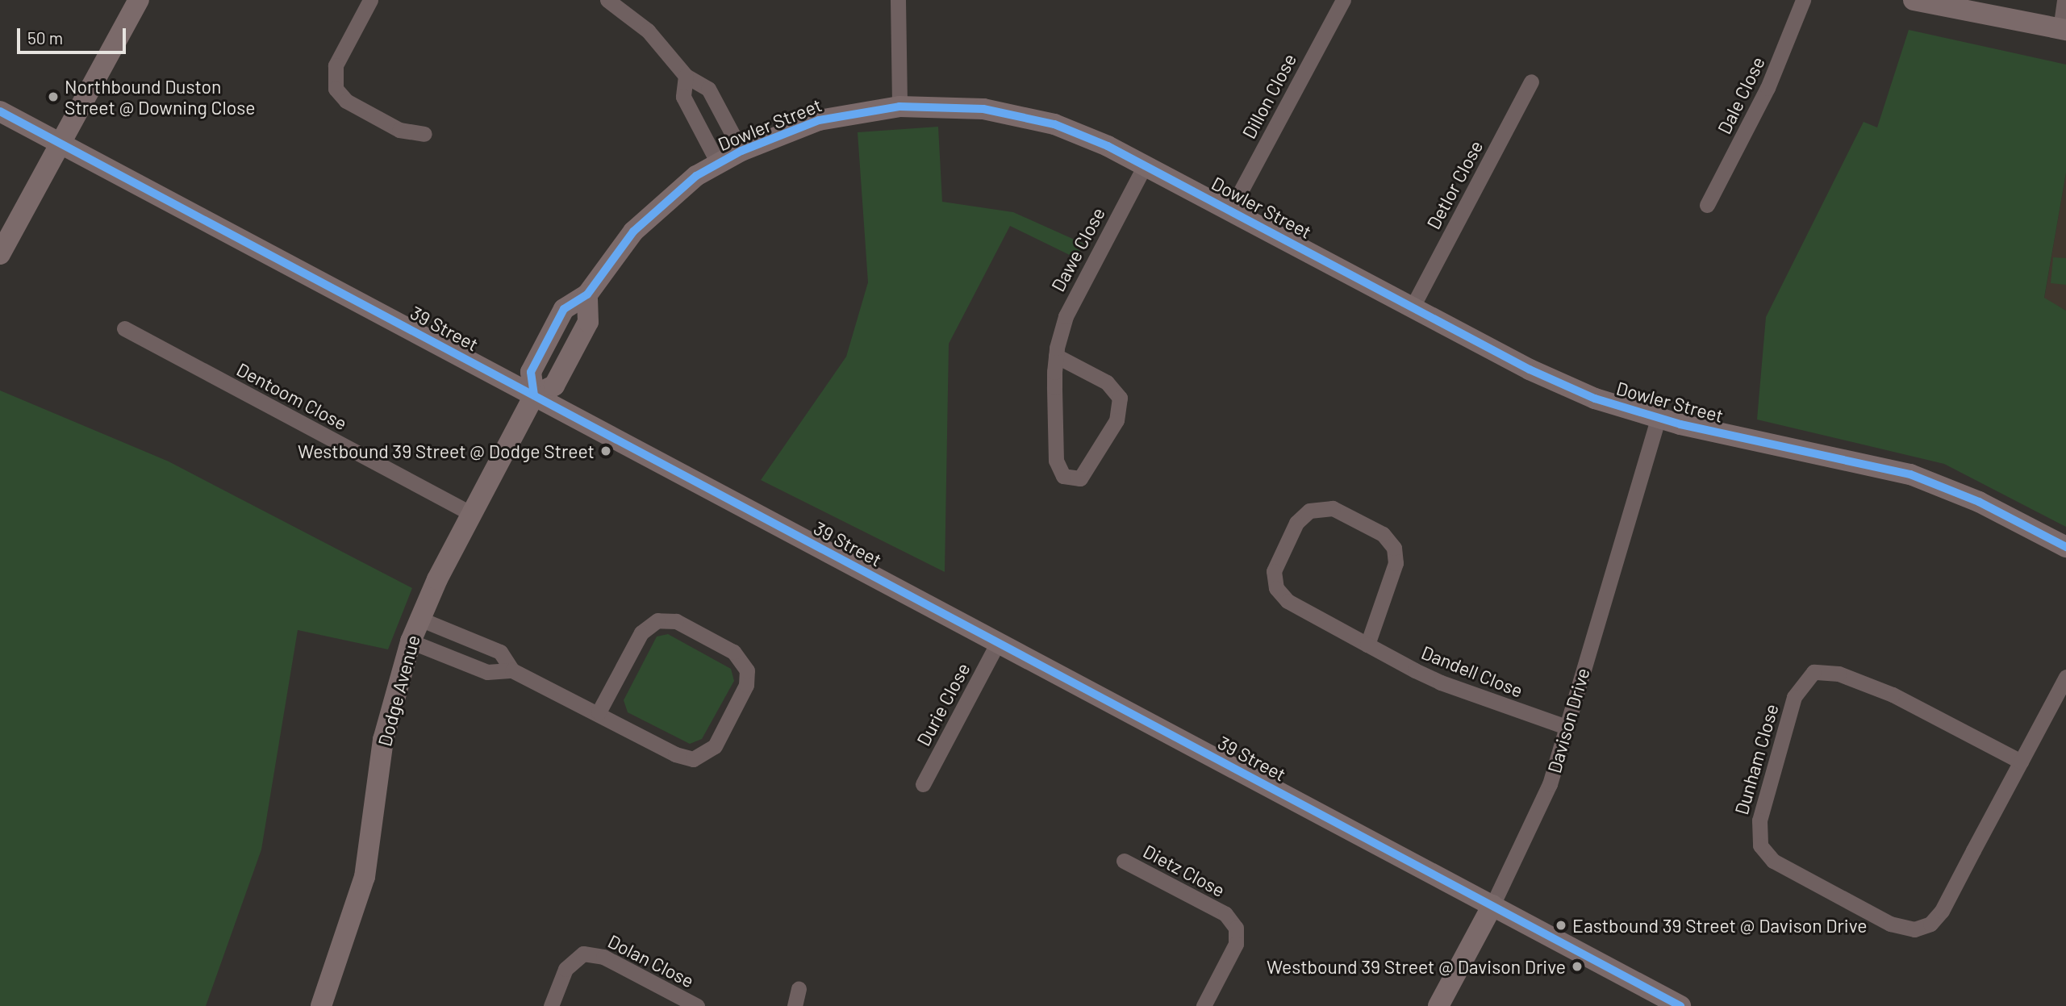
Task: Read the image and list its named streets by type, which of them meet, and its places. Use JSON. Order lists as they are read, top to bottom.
{
  "streets": {
    "street": [
      "Dale Close",
      "Dillon Close",
      "Dowler Street",
      "Detlor Close",
      "Dawe Close",
      "39 Street",
      "Dentoom Close",
      "Dandell Close",
      "Dodge Avenue",
      "Durie Close",
      "Davison Drive",
      "Dunham Close",
      "Dietz Close",
      "Dolan Close"
    ]
  },
  "crossings": [
    ["Dillon Close", "Dowler Street"],
    ["Dowler Street", "Detlor Close"],
    ["Dowler Street", "Dawe Close"],
    ["Dowler Street", "39 Street"],
    ["Dowler Street", "Dodge Avenue"],
    ["Dowler Street", "Davison Drive"],
    ["39 Street", "Dodge Avenue"],
    ["39 Street", "Durie Close"],
    ["39 Street", "Davison Drive"],
    ["Dentoom Close", "Dodge Avenue"],
    ["Dandell Close", "Davison Drive"]
  ],
  "places": [
    "Northbound Duston Street @ Downing Close",
    "Westbound 39 Street @ Dodge Street",
    "Eastbound 39 Street @ Davison Drive",
    "Westbound 39 Street @ Davison Drive"
  ],
  "scale_bar": "50 m"
}
